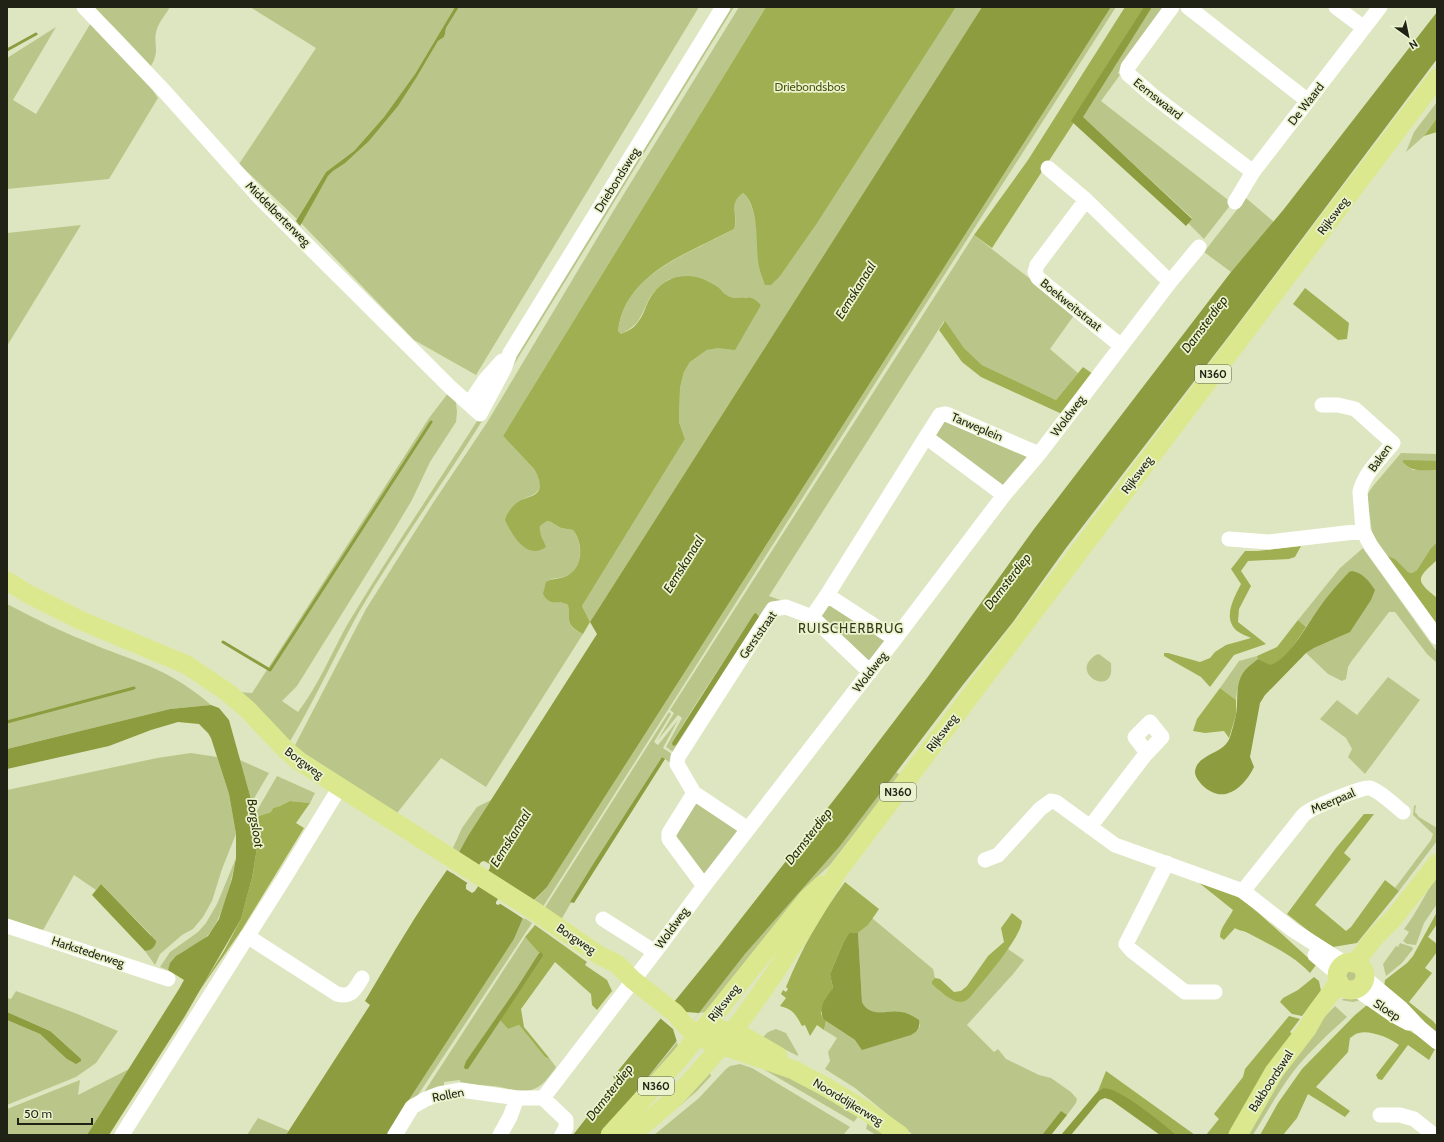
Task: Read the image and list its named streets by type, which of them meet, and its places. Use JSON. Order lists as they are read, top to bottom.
{
  "streets": {
    "main road": [
      "Rijksweg",
      "N360",
      "Borgweg",
      "Bakboordswal",
      "Noorddijkerweg"
    ],
    "street": [
      "Eemswaard",
      "De Waard",
      "Driebondsweg",
      "Middelberterweg",
      "Boekweitstraat",
      "Woldweg",
      "Tarweplein",
      "Baken",
      "Gerststraat",
      "Meerpaal",
      "Harkstederweg",
      "Sloep",
      "Rollen"
    ]
  },
  "crossings": [
    ["Eemswaard", "De Waard"],
    ["Driebondsweg", "Middelberterweg"],
    ["Rijksweg", "Borgweg"],
    ["Rijksweg", "Noorddijkerweg"],
    ["Boekweitstraat", "Woldweg"],
    ["Woldweg", "Tarweplein"],
    ["Woldweg", "Borgweg"],
    ["Borgweg", "Noorddijkerweg"],
    ["Sloep", "Bakboordswal"]
  ],
  "districts": ["RUISCHERBRUG"],
  "water": ["Eemskanaal", "Damsterdiep", "Borgsloot"],
  "parks": ["Driebondsbos"],
  "scale_bar": "50 m",
  "north": "bottom right"
}
